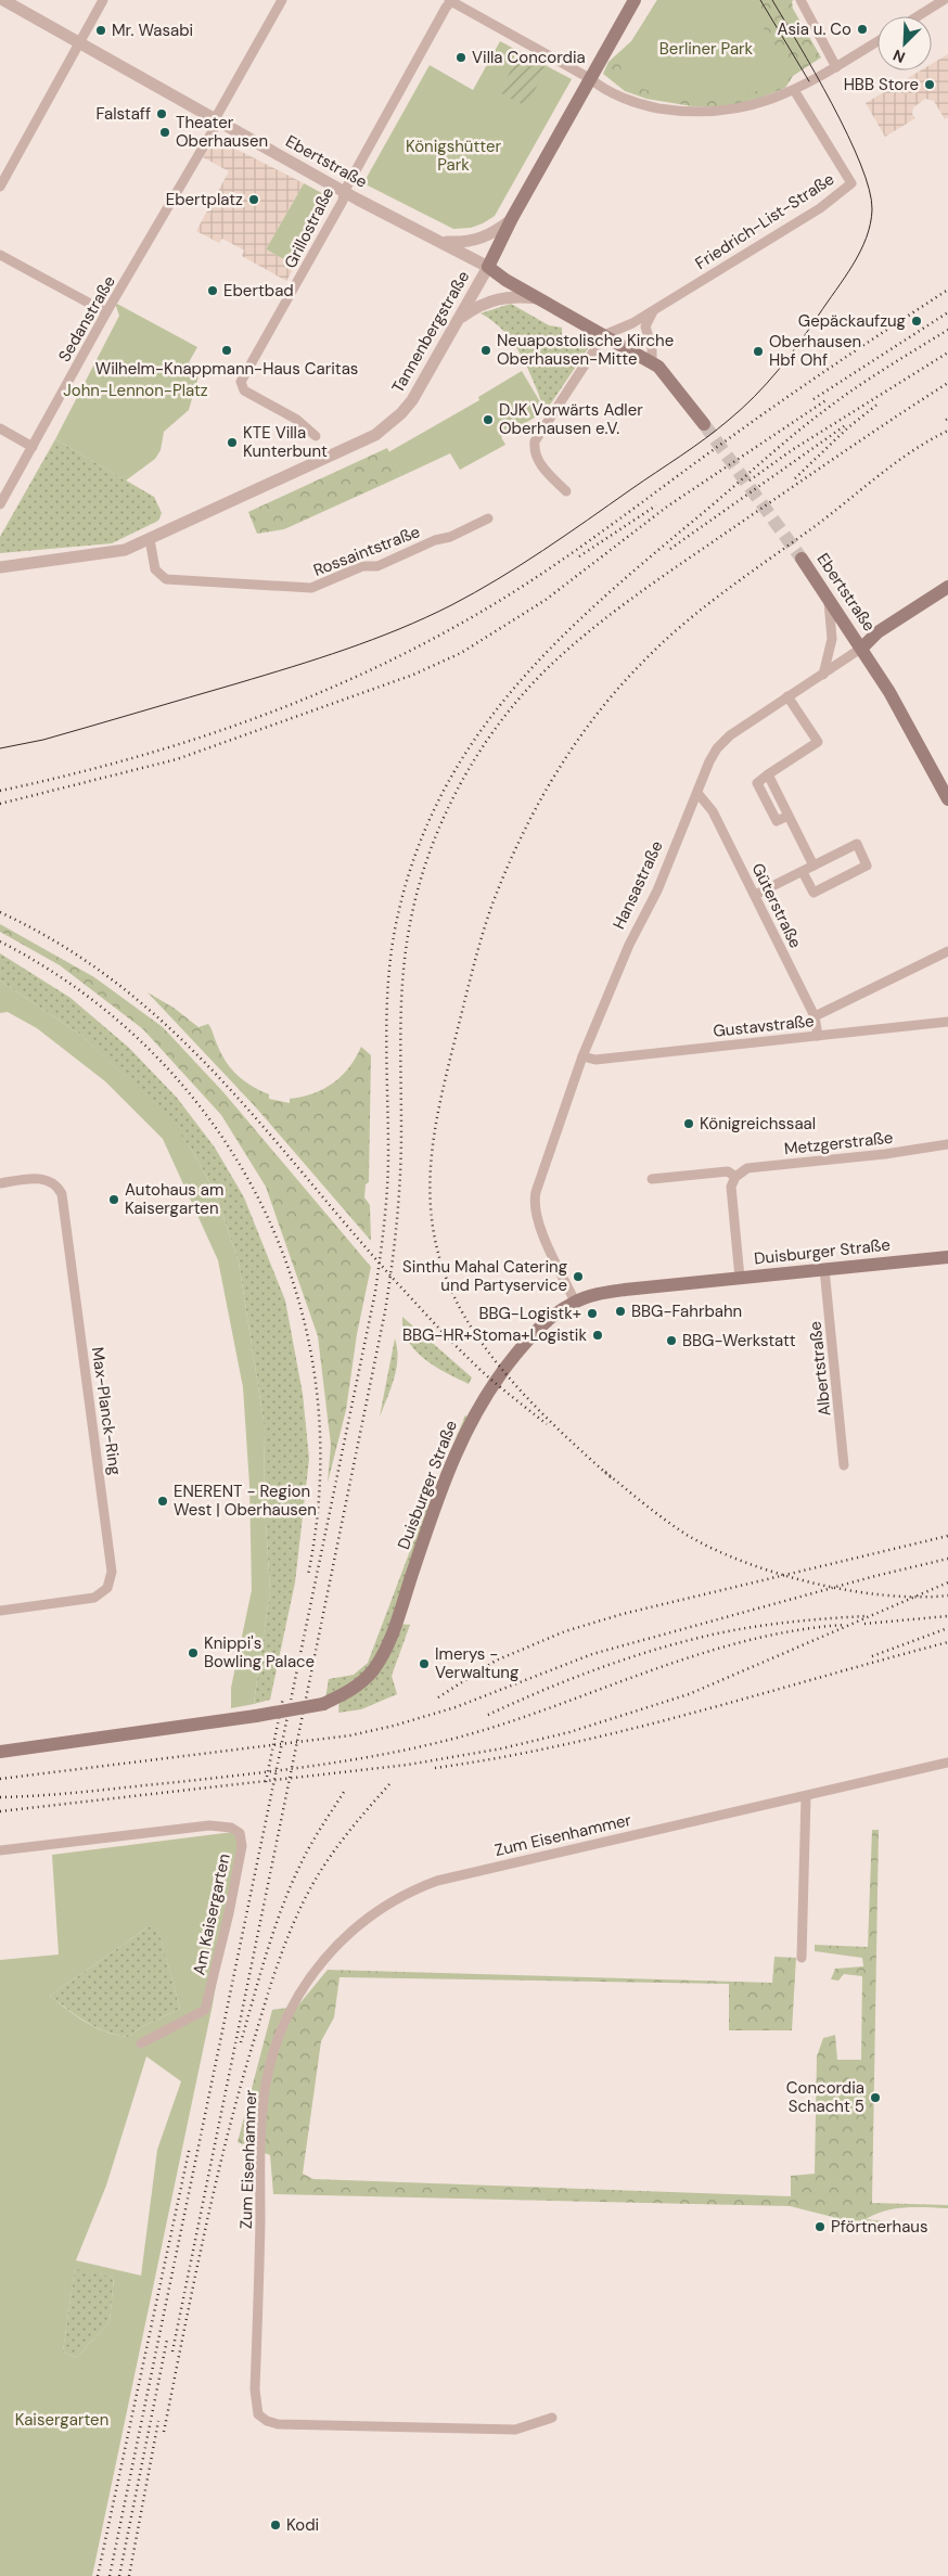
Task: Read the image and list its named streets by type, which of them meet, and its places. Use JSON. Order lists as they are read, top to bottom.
{
  "streets": {
    "main road": [
      "Ebertstraße",
      "Tannenbergstraße",
      "Hansastraße",
      "Duisburger Straße"
    ],
    "street": [
      "Friedrich-List-Straße",
      "Grillostraße",
      "Sedanstraße",
      "Rossaintstraße",
      "Güterstraße",
      "Gustavstraße",
      "Metzgerstraße",
      "Albertstraße",
      "Max-Planck-Ring",
      "Zum Eisenhammer",
      "Am Kaisergarten"
    ]
  },
  "crossings": [
    ["Ebertstraße", "Friedrich-List-Straße"],
    ["Ebertstraße", "Grillostraße"],
    ["Ebertstraße", "Sedanstraße"],
    ["Ebertstraße", "Tannenbergstraße"],
    ["Ebertstraße", "Hansastraße"],
    ["Tannenbergstraße", "Rossaintstraße"],
    ["Hansastraße", "Güterstraße"],
    ["Hansastraße", "Gustavstraße"],
    ["Hansastraße", "Duisburger Straße"],
    ["Güterstraße", "Gustavstraße"],
    ["Duisburger Straße", "Albertstraße"]
  ],
  "parks": [
    "Berliner Park",
    "Königshütter Park",
    "John-Lennon-Platz",
    "Kaisergarten"
  ],
  "places": [
    "Asia u. Co",
    "Mr. Wasabi",
    "Villa Concordia",
    "HBB Store",
    "Falstaff",
    "Theater Oberhausen",
    "Ebertplatz",
    "Ebertbad",
    "Gepäckaufzug",
    "Wilhelm-Knappmann-Haus Caritas",
    "Neuapostolische Kirche Oberhausen-Mitte",
    "Oberhausen Hbf Ohf",
    "DJK Vorwärts Adler Oberhausen e.V.",
    "KTE Villa Kunterbunt",
    "Königreichssaal",
    "Autohaus am Kaisergarten",
    "Sinthu Mahal Catering und Partyservice",
    "BBG-Fahrbahn",
    "BBG-Logistk+",
    "BBG-HR+Stoma+Logistik",
    "BBG-Werkstatt",
    "ENERENT - Region West | Oberhausen",
    "Knippi's Bowling Palace",
    "Imerys - Verwaltung",
    "Concordia Schacht 5",
    "Pförtnerhaus",
    "Kodi"
  ],
  "north": "bottom left"
}
